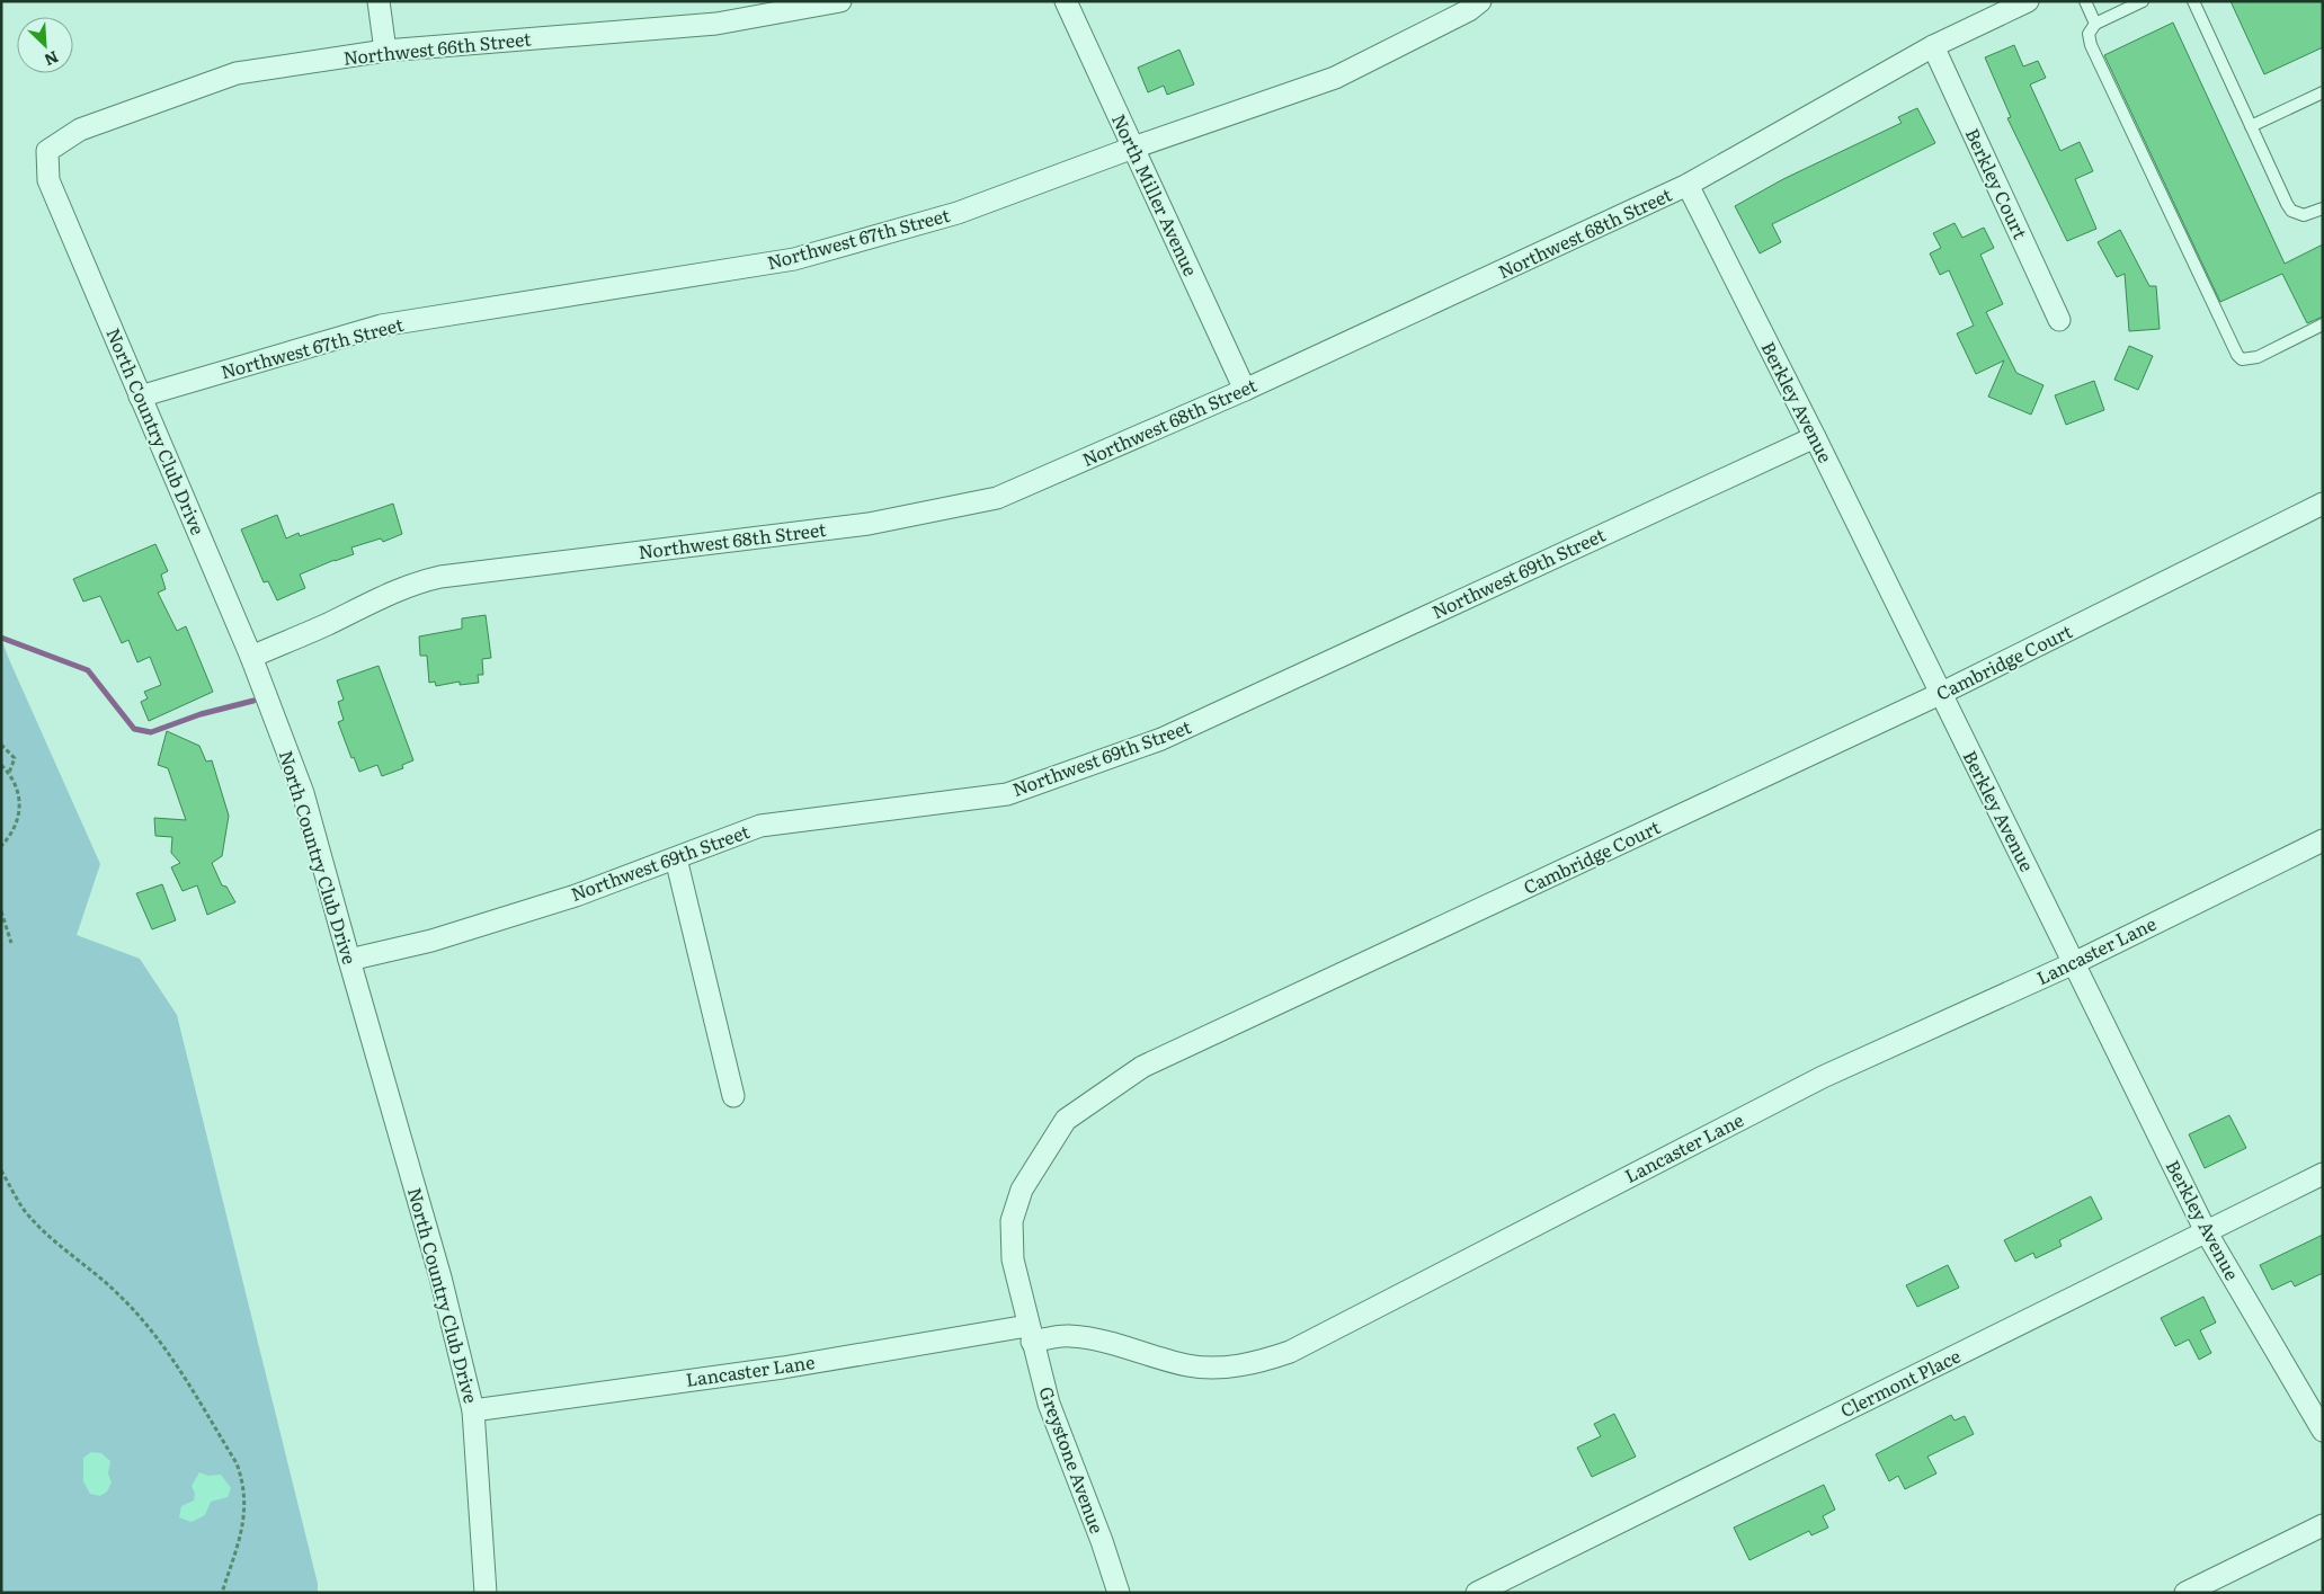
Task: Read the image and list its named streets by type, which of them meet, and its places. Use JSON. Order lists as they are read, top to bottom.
{
  "streets": {
    "street": [
      "Northwest 66th Street",
      "Berkley Court",
      "North Miller Avenue",
      "Northwest 68th Street",
      "Northwest 67th Street",
      "Berkley Avenue",
      "North Country Club Drive",
      "Northwest 69th Street",
      "Cambridge Court",
      "Lancaster Lane",
      "Clermont Place",
      "Greystone Avenue"
    ]
  },
  "crossings": [
    ["Northwest 66th Street", "North Country Club Drive"],
    ["Berkley Court", "Northwest 68th Street"],
    ["North Miller Avenue", "Northwest 68th Street"],
    ["North Miller Avenue", "Northwest 67th Street"],
    ["Northwest 68th Street", "Berkley Avenue"],
    ["Northwest 68th Street", "North Country Club Drive"],
    ["Northwest 67th Street", "North Country Club Drive"],
    ["Berkley Avenue", "Northwest 69th Street"],
    ["Berkley Avenue", "Cambridge Court"],
    ["Berkley Avenue", "Lancaster Lane"],
    ["Berkley Avenue", "Clermont Place"],
    ["North Country Club Drive", "Northwest 69th Street"],
    ["North Country Club Drive", "Lancaster Lane"],
    ["Cambridge Court", "Lancaster Lane"],
    ["Cambridge Court", "Greystone Avenue"],
    ["Lancaster Lane", "Greystone Avenue"]
  ],
  "north": "bottom right"
}
